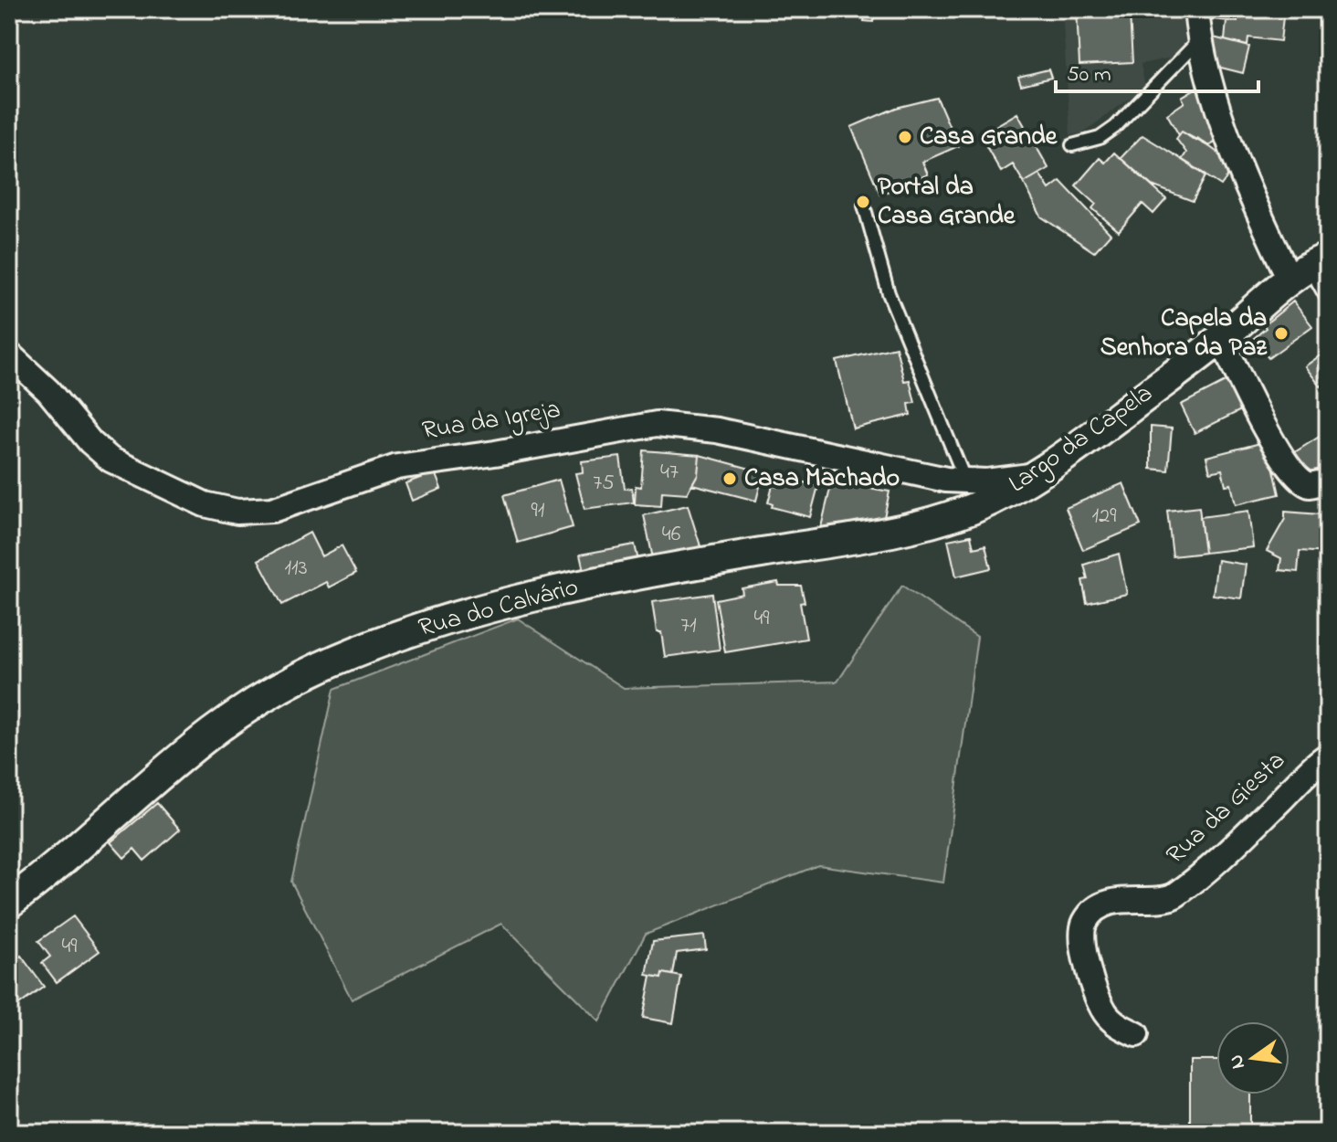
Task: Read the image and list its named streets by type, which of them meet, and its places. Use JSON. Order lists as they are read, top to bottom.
{
  "streets": {
    "street": [
      "Rua da Igreja",
      "Largo da Capela",
      "Rua do Calvário",
      "Rua da Giesta"
    ]
  },
  "crossings": [
    ["Rua da Igreja", "Largo da Capela"],
    ["Largo da Capela", "Rua do Calvário"]
  ],
  "places": [
    "Casa Grande",
    "Portal da Casa Grande",
    "Capela da Senhora da Paz",
    "Casa Machado"
  ],
  "house_numbers": [
    "47",
    "75",
    "91",
    "129",
    "46",
    "113",
    "49",
    "71",
    "49"
  ],
  "scale_bar": "50 m",
  "north": "left"
}
